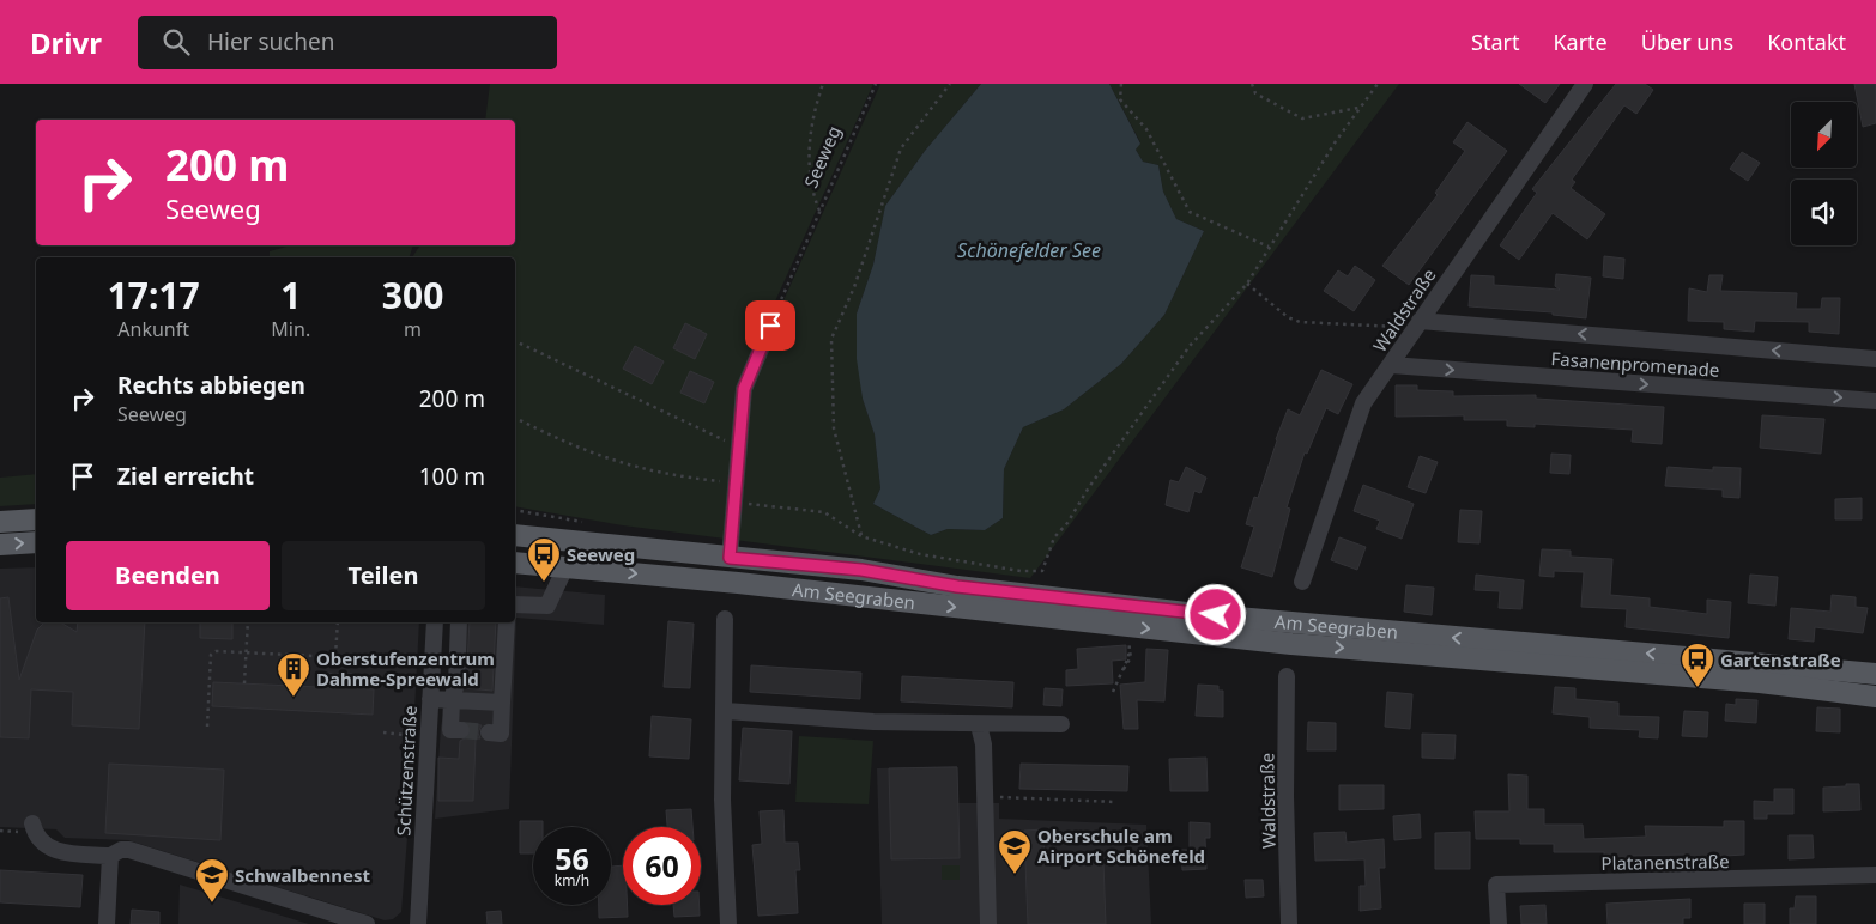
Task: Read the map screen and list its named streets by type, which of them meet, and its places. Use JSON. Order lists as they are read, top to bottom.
{
  "streets": {
    "main road": ["Am Seegraben"],
    "street": [
      "Waldstraße",
      "Fasanenpromenade",
      "Schützenstraße",
      "Platanenstraße"
    ],
    "path": ["Seeweg"]
  },
  "crossings": [
    ["Waldstraße", "Fasanenpromenade"]
  ],
  "water": ["Schönefelder See"],
  "places": {
    "bus stop": ["Seeweg", "Gartenstraße"],
    "building": ["Oberstufenzentrum Dahme-Spreewald"],
    "school or university": ["Oberschule am Airport Schönefeld", "Schwalbennest"]
  },
  "north": "bottom left",
  "page": {
    "header": "Drivr",
    "search": "Hier suchen",
    "nav": [
      "Start",
      "Karte",
      "Über uns",
      "Kontakt"
    ],
    "turn": ["200 m", "Seeweg"],
    "eta": [
      "17:17",
      "Ankunft",
      "1",
      "Min.",
      "300",
      "m"
    ],
    "list": [
      {
        "name": "Rechts abbiegen",
        "note": "Seeweg",
        "value": "200 m"
      },
      {
        "name": "Ziel erreicht",
        "value": "100 m"
      }
    ],
    "buttons": ["Beenden", "Teilen"],
    "speed": "56 km/h",
    "limit": "60"
  }
}
